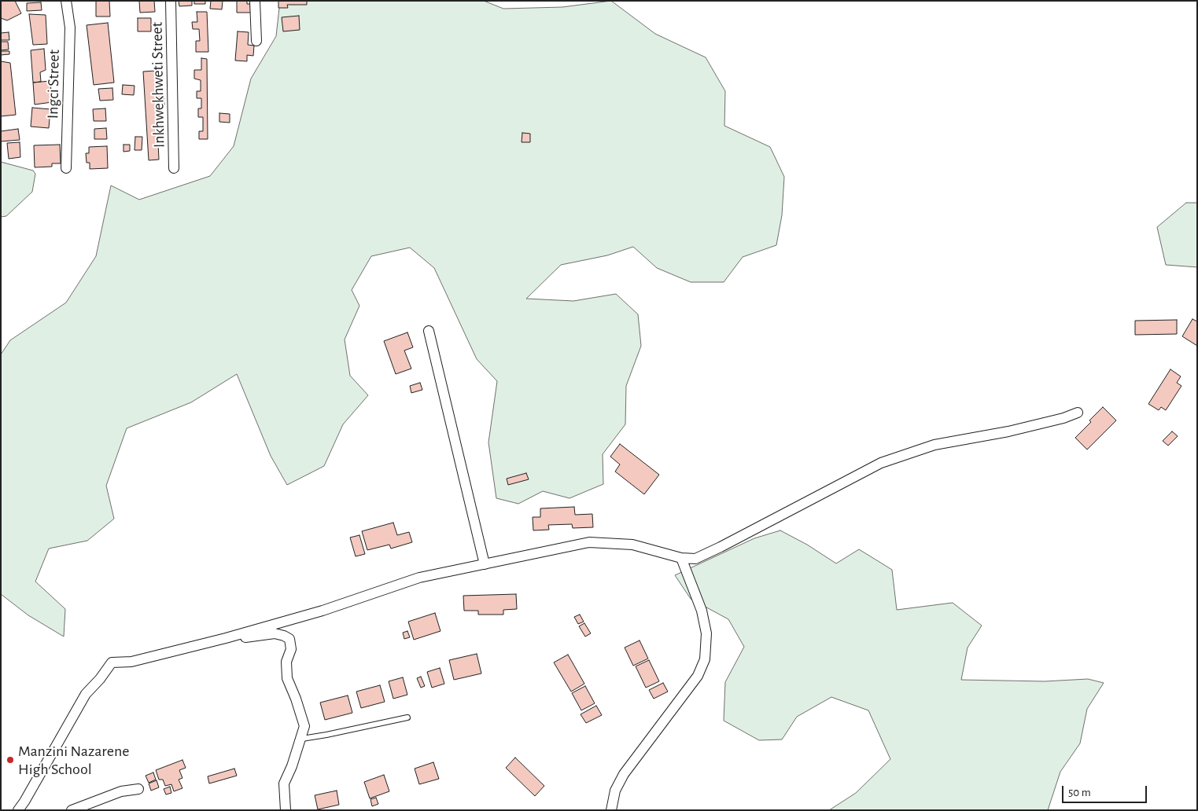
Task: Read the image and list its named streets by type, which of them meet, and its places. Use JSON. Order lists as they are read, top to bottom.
{
  "streets": {
    "street": ["Ingci Street", "Inkhwekhweti Street"]
  },
  "places": ["Manzini Nazarene High School"],
  "scale_bar": "50 m"
}
